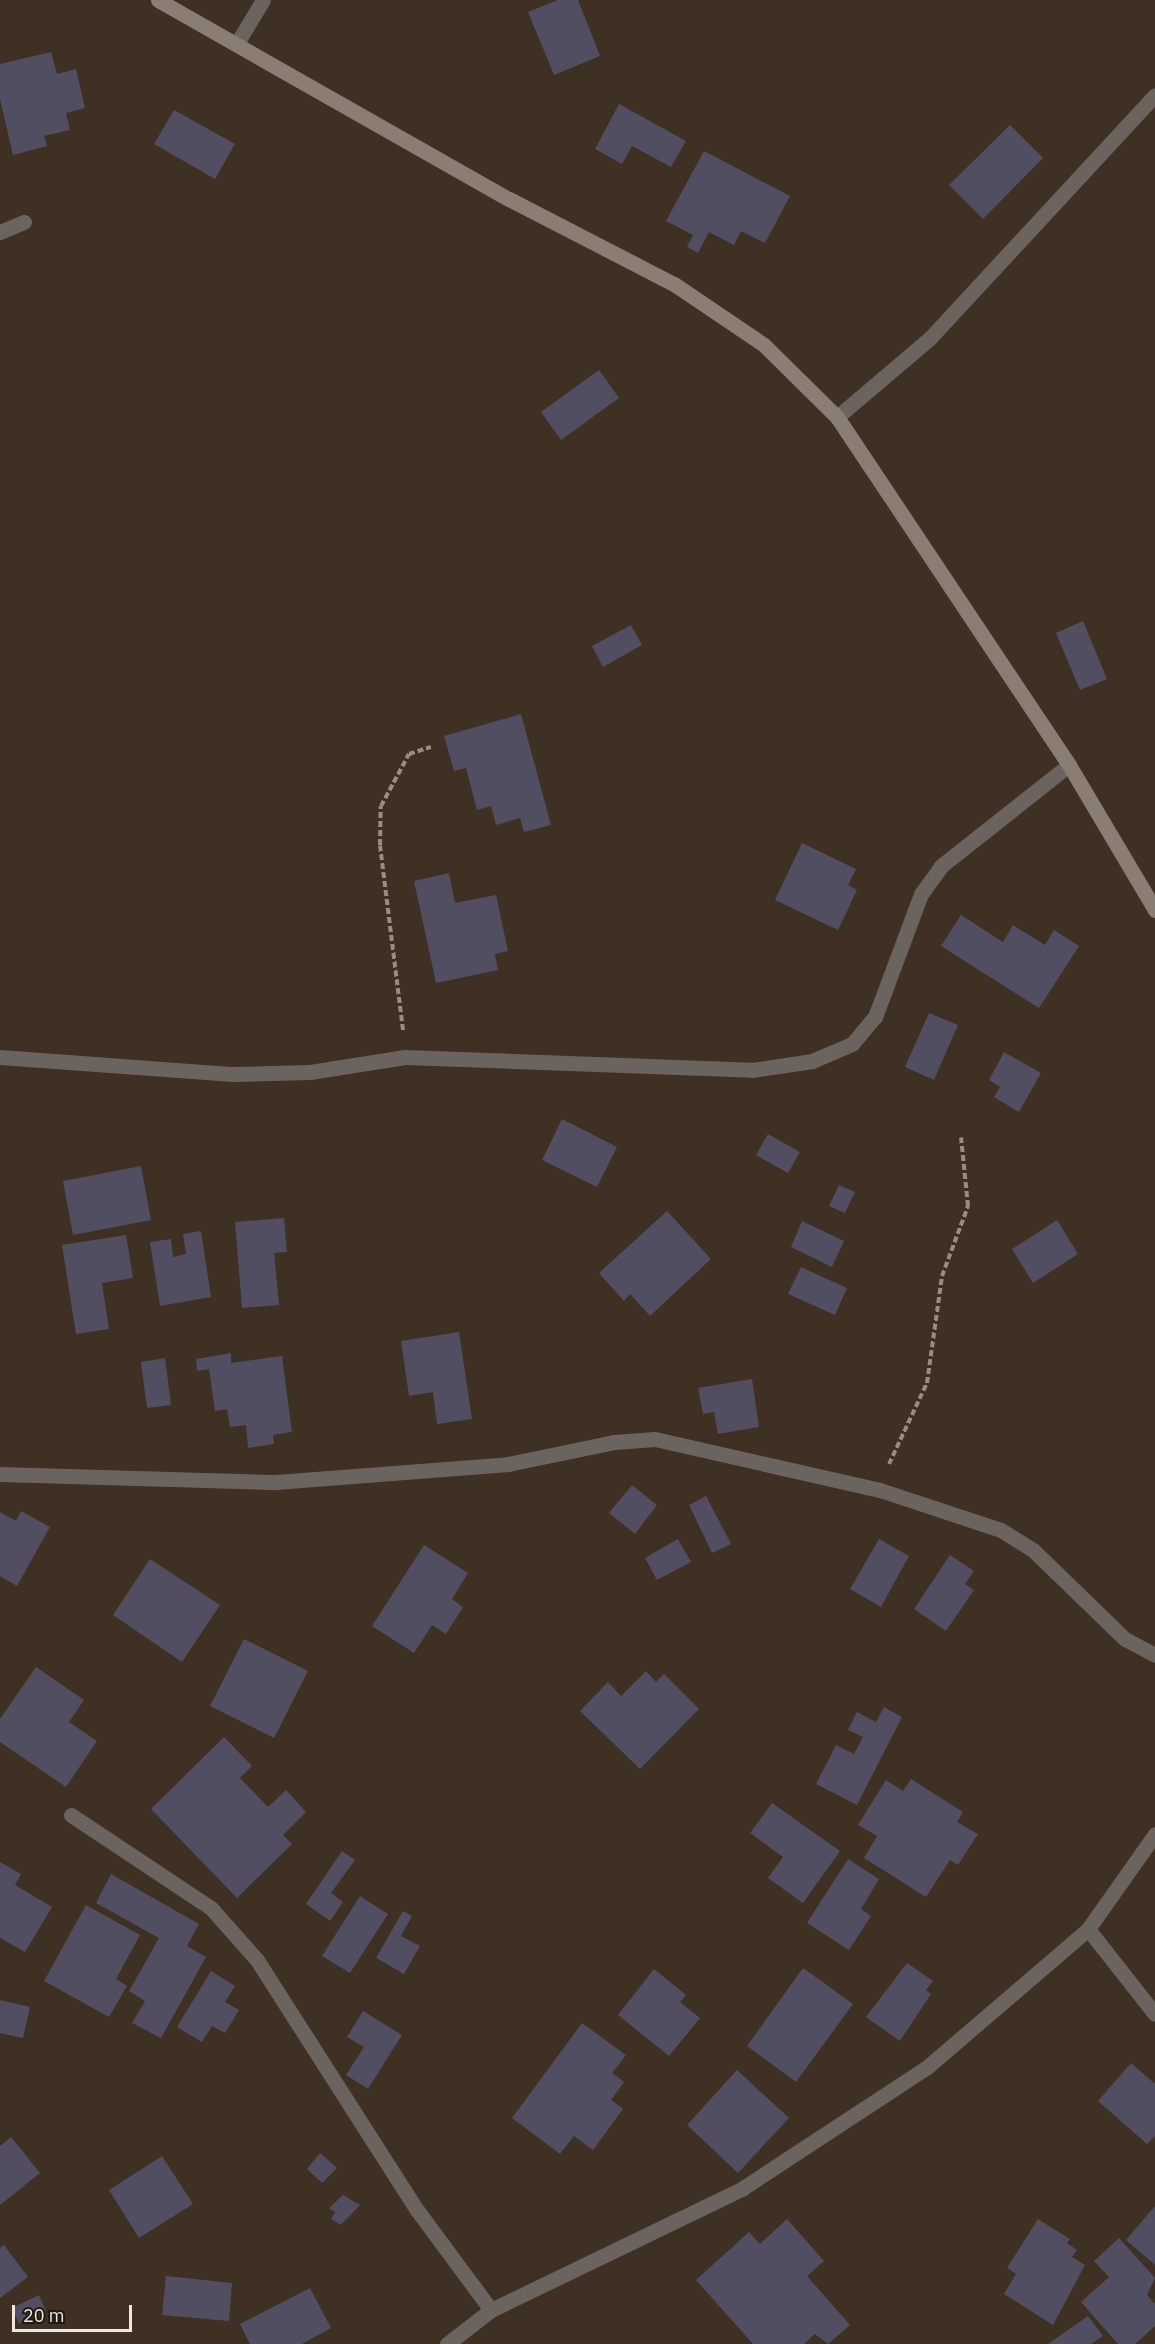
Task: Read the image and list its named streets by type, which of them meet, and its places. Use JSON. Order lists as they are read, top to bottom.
{
  "scale_bar": "20 m"
}
